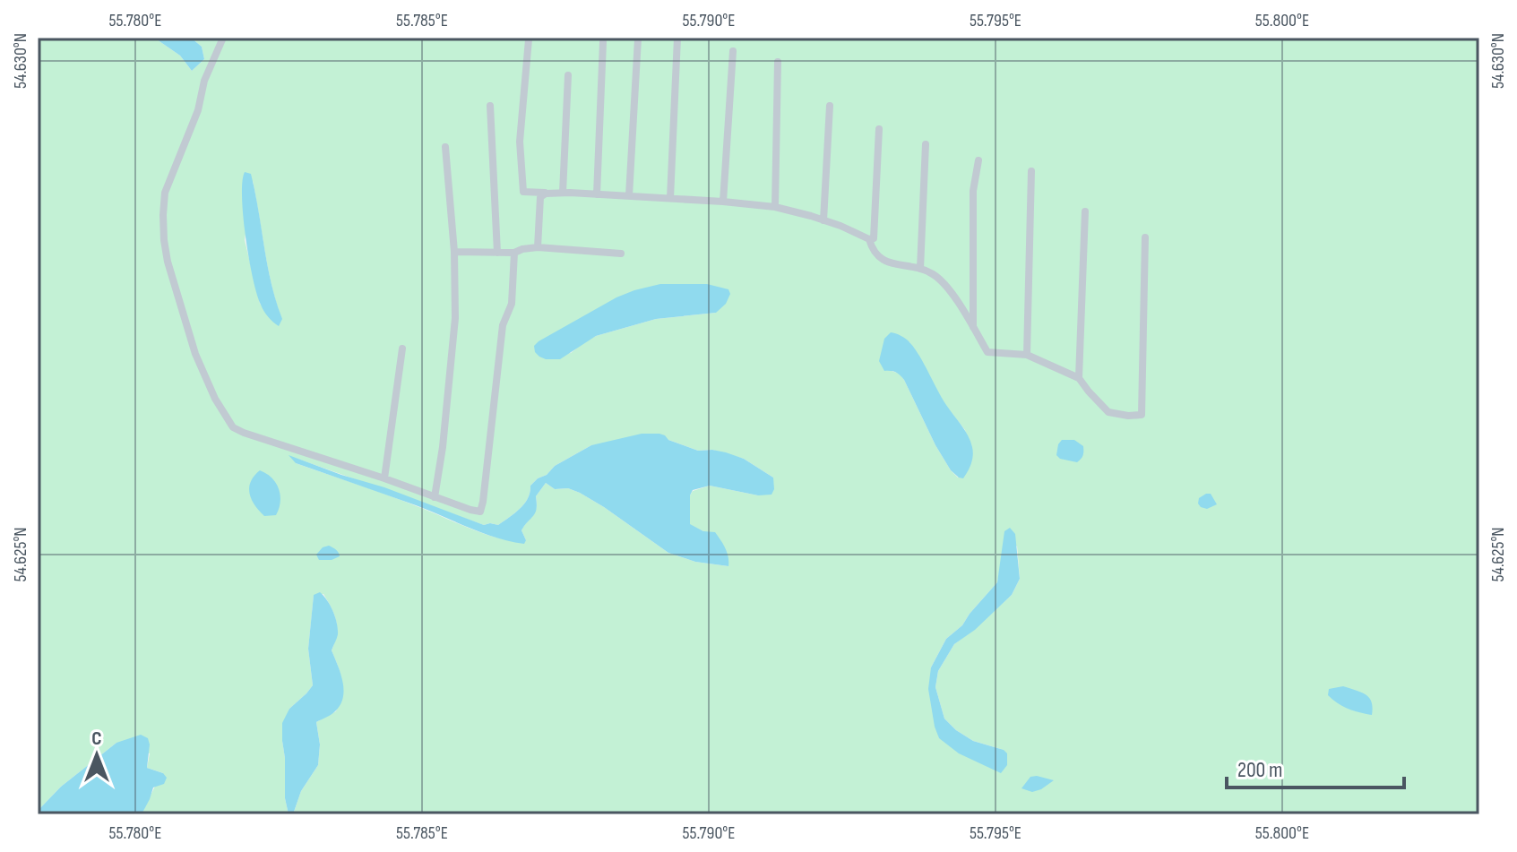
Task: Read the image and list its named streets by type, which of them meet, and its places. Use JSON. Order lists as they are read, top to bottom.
{
  "scale_bar": "200 m",
  "north": "top",
  "coordinates": [
    "55.780°E",
    "55.785°E",
    "55.790°E",
    "55.795°E",
    "55.800°E",
    "54.630°N",
    "54.625°N"
  ]
}
